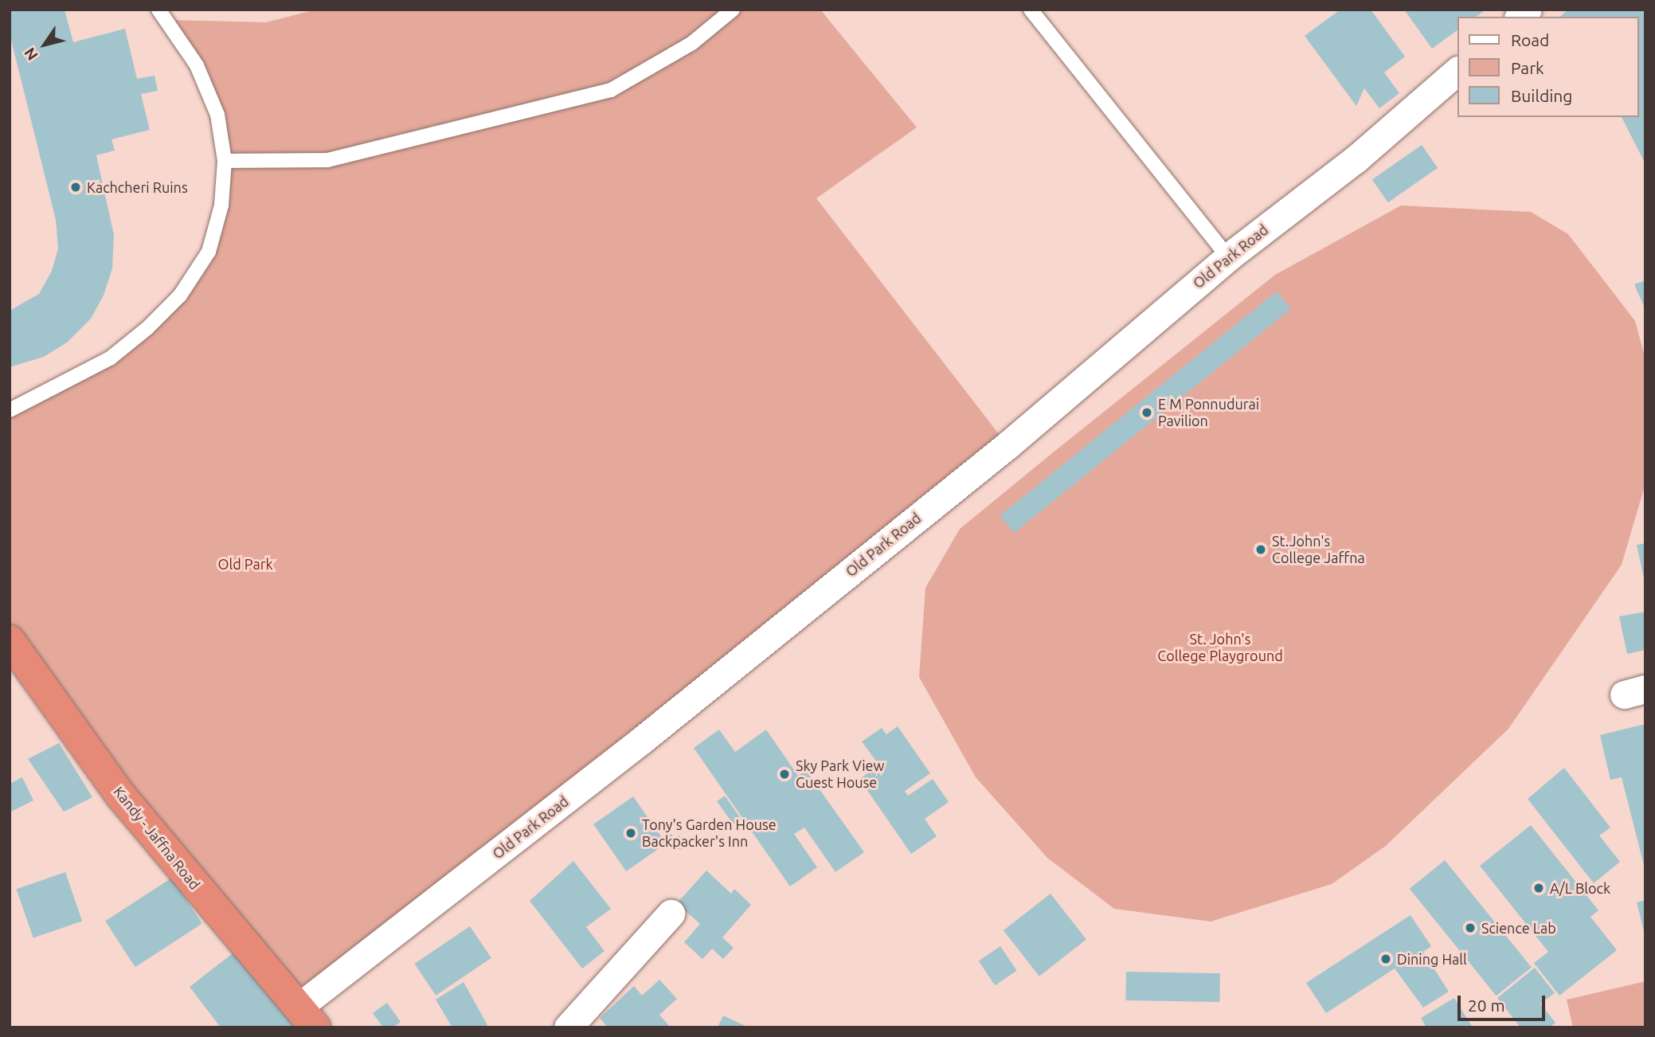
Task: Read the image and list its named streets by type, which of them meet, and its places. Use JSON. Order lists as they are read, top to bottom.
{
  "streets": {
    "highway": ["Kandy - Jaffna Road"],
    "street": ["Old Park Road"]
  },
  "crossings": [
    ["Old Park Road", "Kandy - Jaffna Road"]
  ],
  "parks": ["Old Park", "St. John's College Playground"],
  "places": [
    "Kachcheri Ruins",
    "E M Ponnudurai Pavilion",
    "St.John's College Jaffna",
    "Sky Park View Guest House",
    "Tony's Garden House Backpacker's Inn",
    "A/L Block",
    "Science Lab",
    "Dining Hall"
  ],
  "legend": ["Road", "Park", "Building"],
  "scale_bar": "20 m",
  "north": "bottom left"
}
